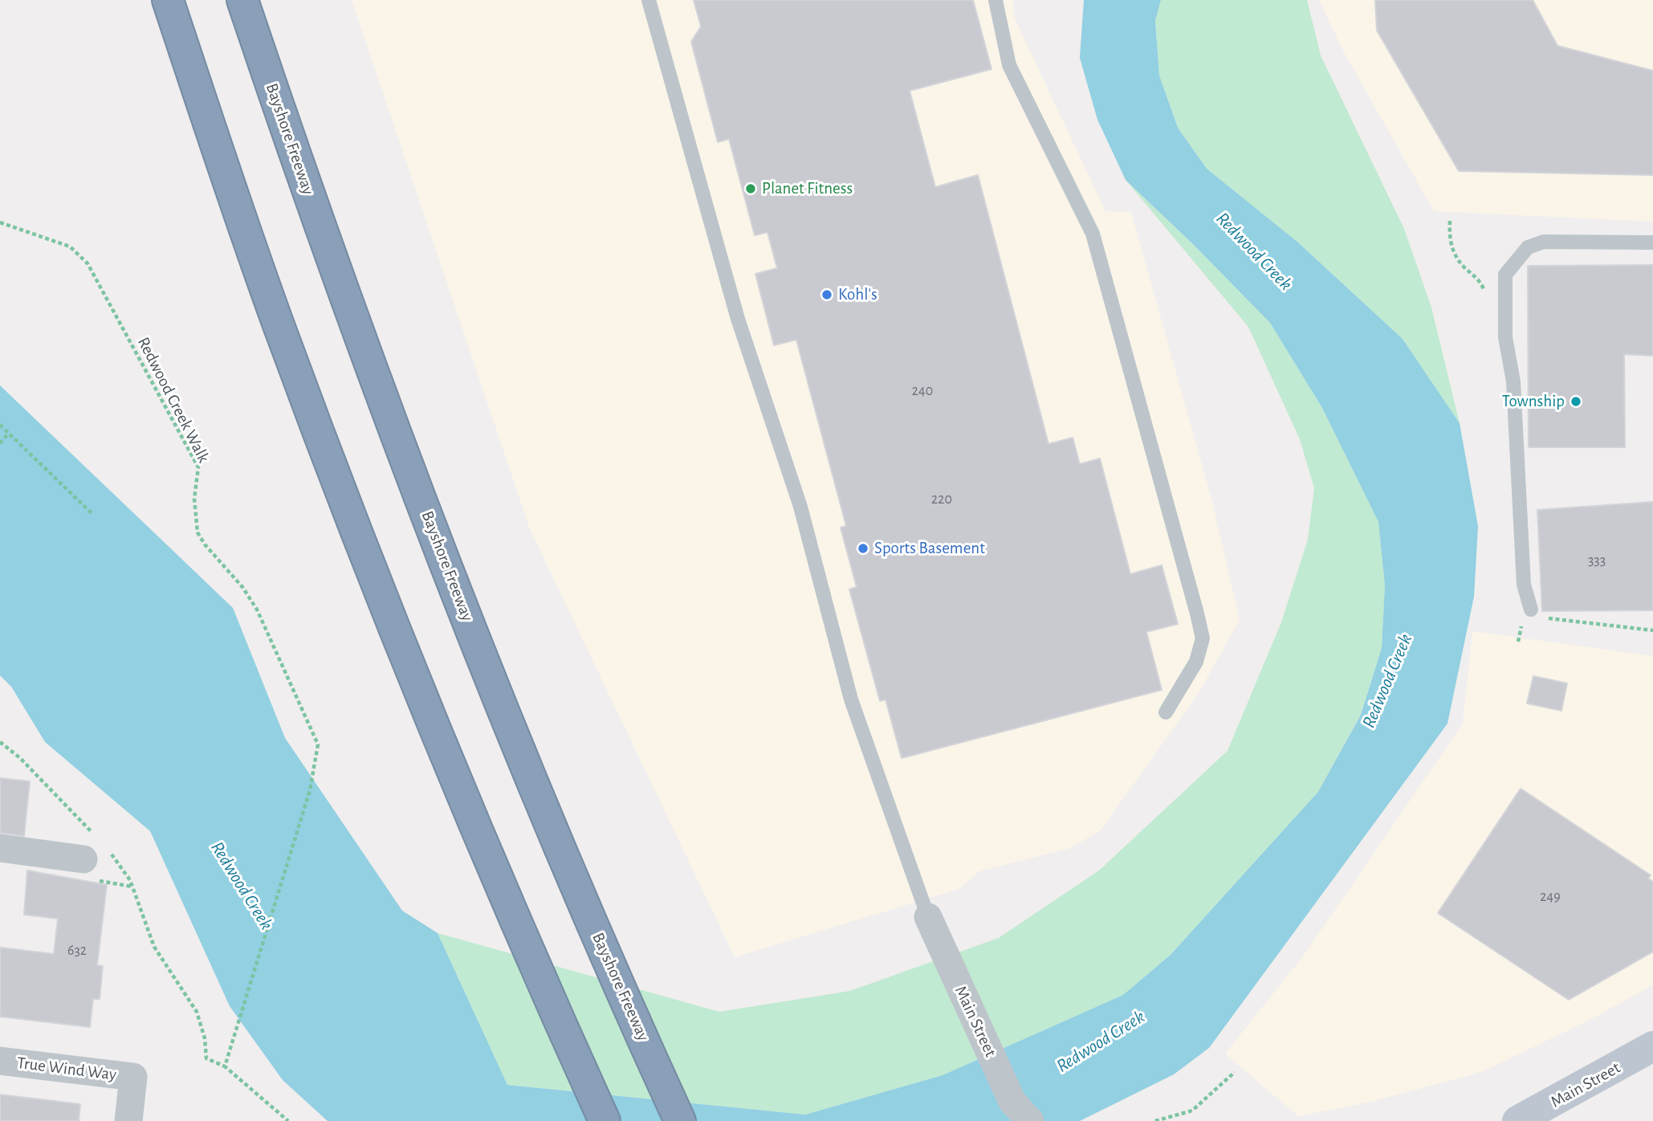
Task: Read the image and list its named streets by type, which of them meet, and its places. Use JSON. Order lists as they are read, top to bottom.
{
  "streets": {
    "highway": ["Bayshore Freeway"],
    "street": ["Main Street", "True Wind Way"],
    "path": ["Redwood Creek Walk"]
  },
  "water": ["Redwood Creek"],
  "places": [
    "Planet Fitness",
    "Kohl's",
    "Township",
    "Sports Basement"
  ],
  "house_numbers": [
    "240",
    "220",
    "333",
    "249",
    "632"
  ]
}
